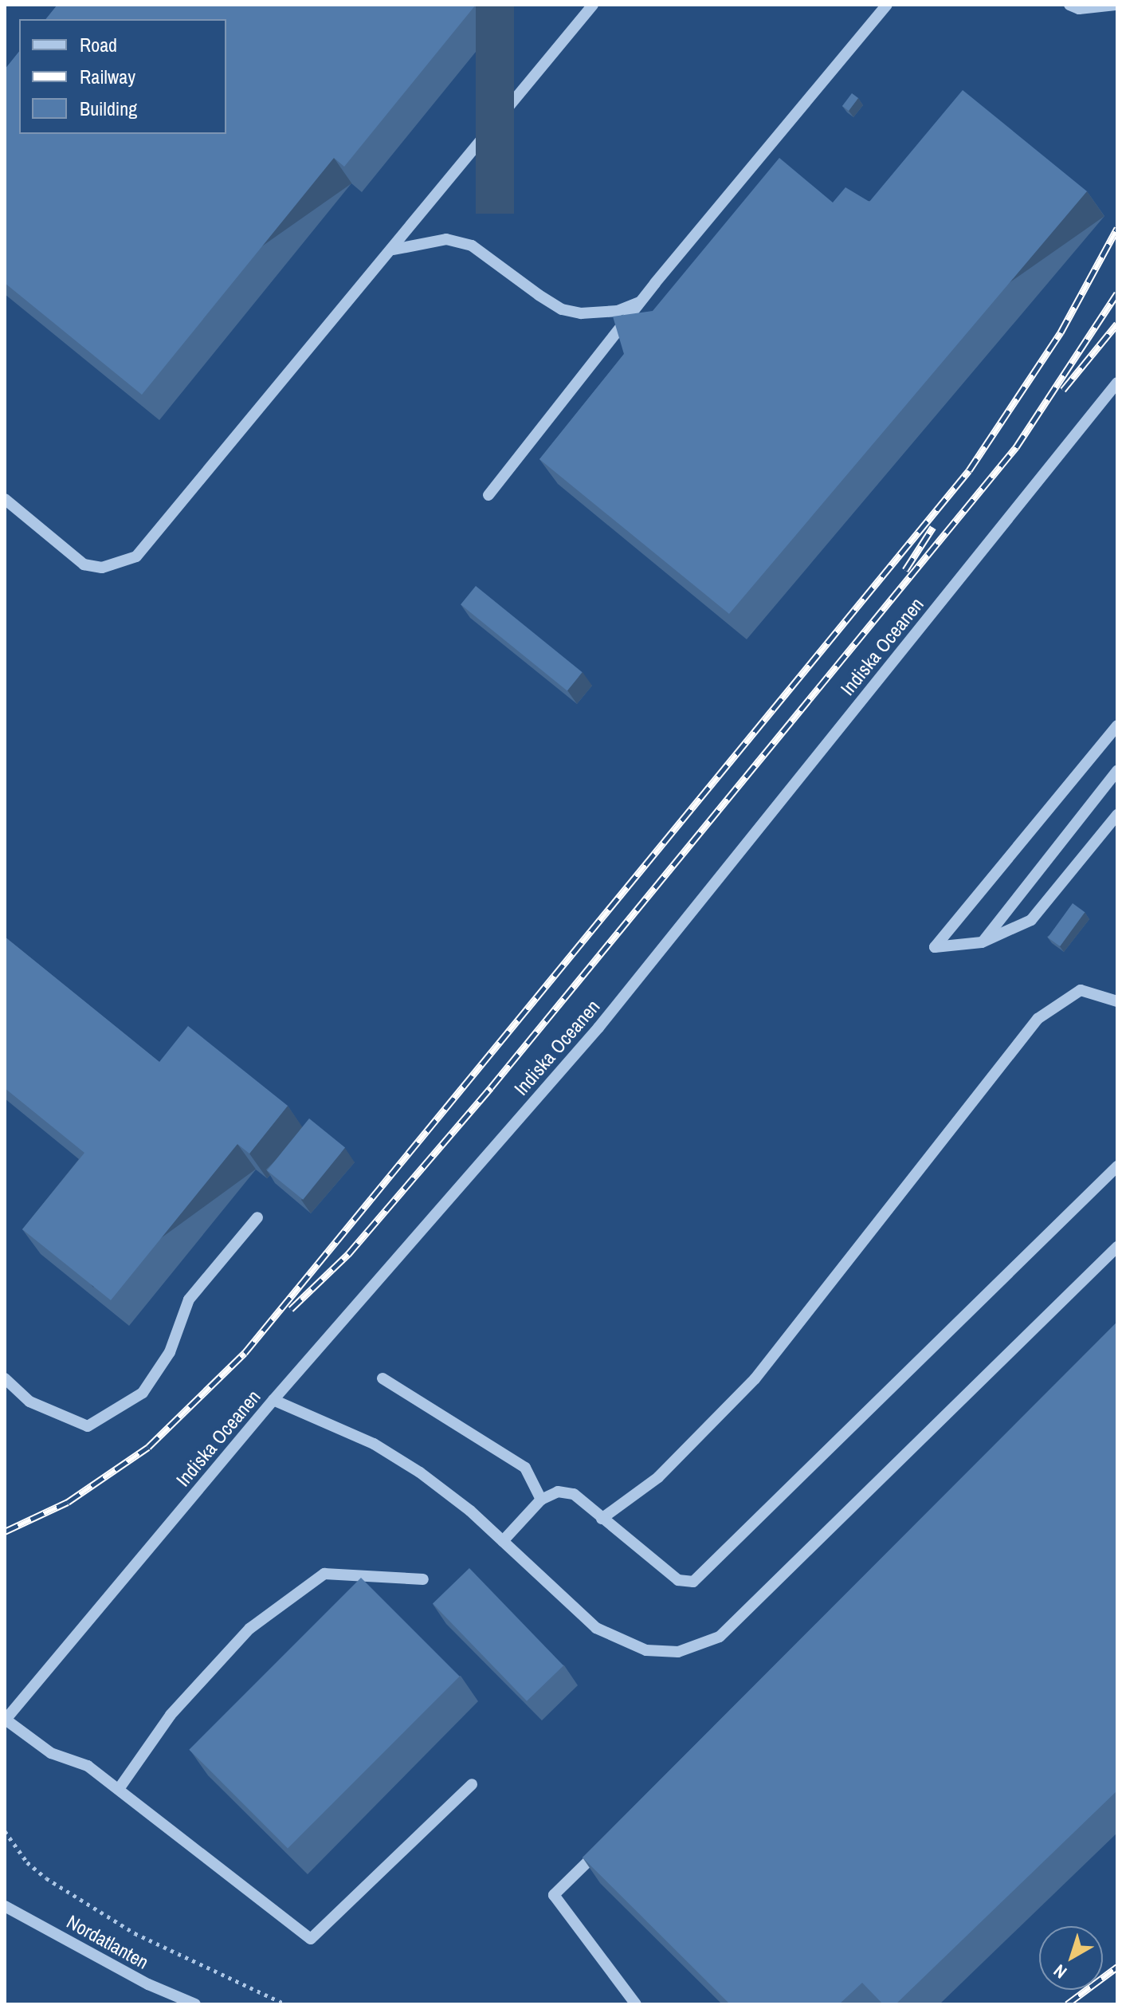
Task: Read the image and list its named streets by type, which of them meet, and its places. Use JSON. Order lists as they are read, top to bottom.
{
  "streets": {
    "street": ["Indiska Oceanen", "Nordatlanten"]
  },
  "legend": ["Road", "Railway", "Building"],
  "north": "bottom left"
}
